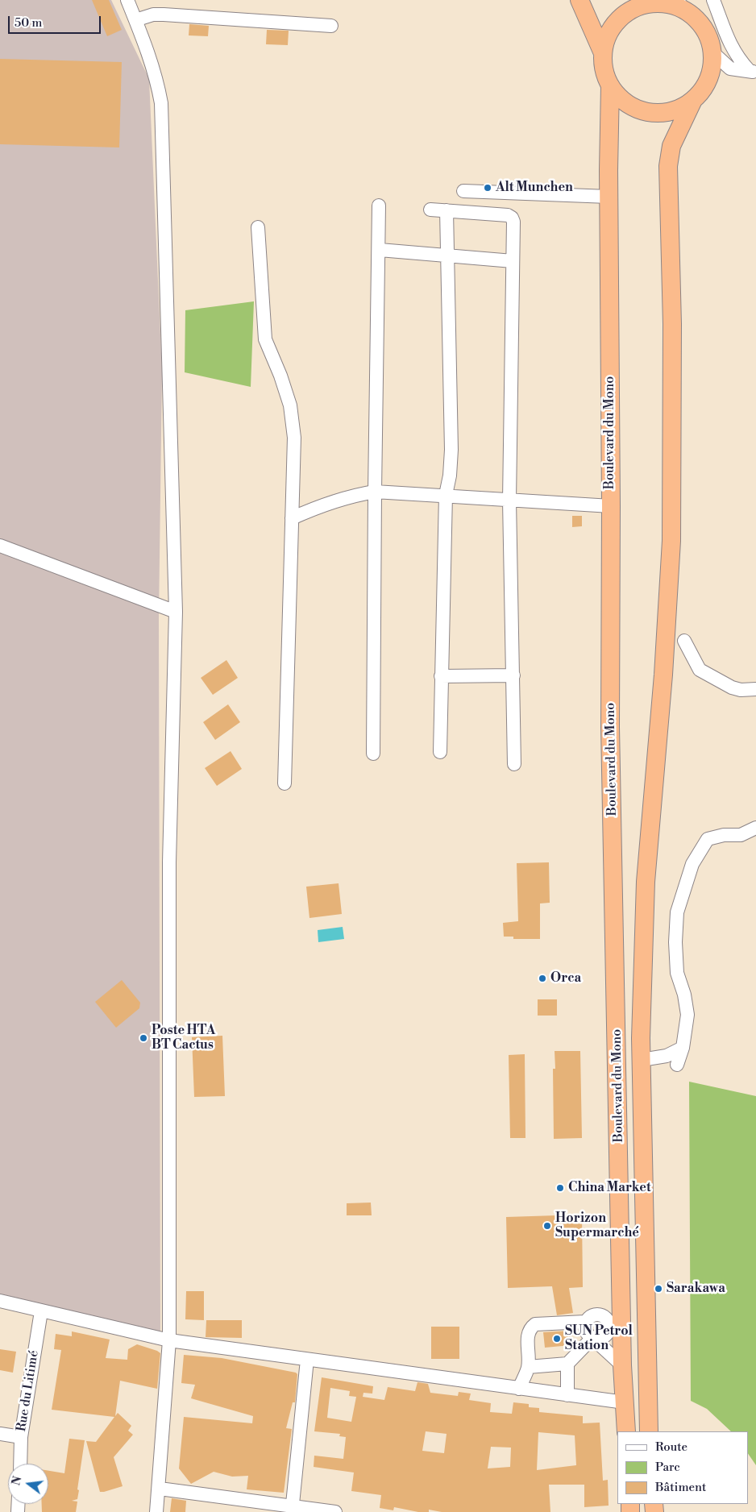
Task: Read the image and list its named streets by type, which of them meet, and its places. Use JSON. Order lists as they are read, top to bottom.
{
  "streets": {
    "highway": ["Boulevard du Mono"],
    "street": ["Rue du Litimé"]
  },
  "places": [
    "Alt Munchen",
    "Orca",
    "Poste HTA BT Cactus",
    "China Market",
    "Horizon Supermarché",
    "Sarakawa",
    "SUN Petrol Station"
  ],
  "legend": ["Route", "Parc", "Bâtiment"],
  "scale_bar": "50 m",
  "north": "left"
}
